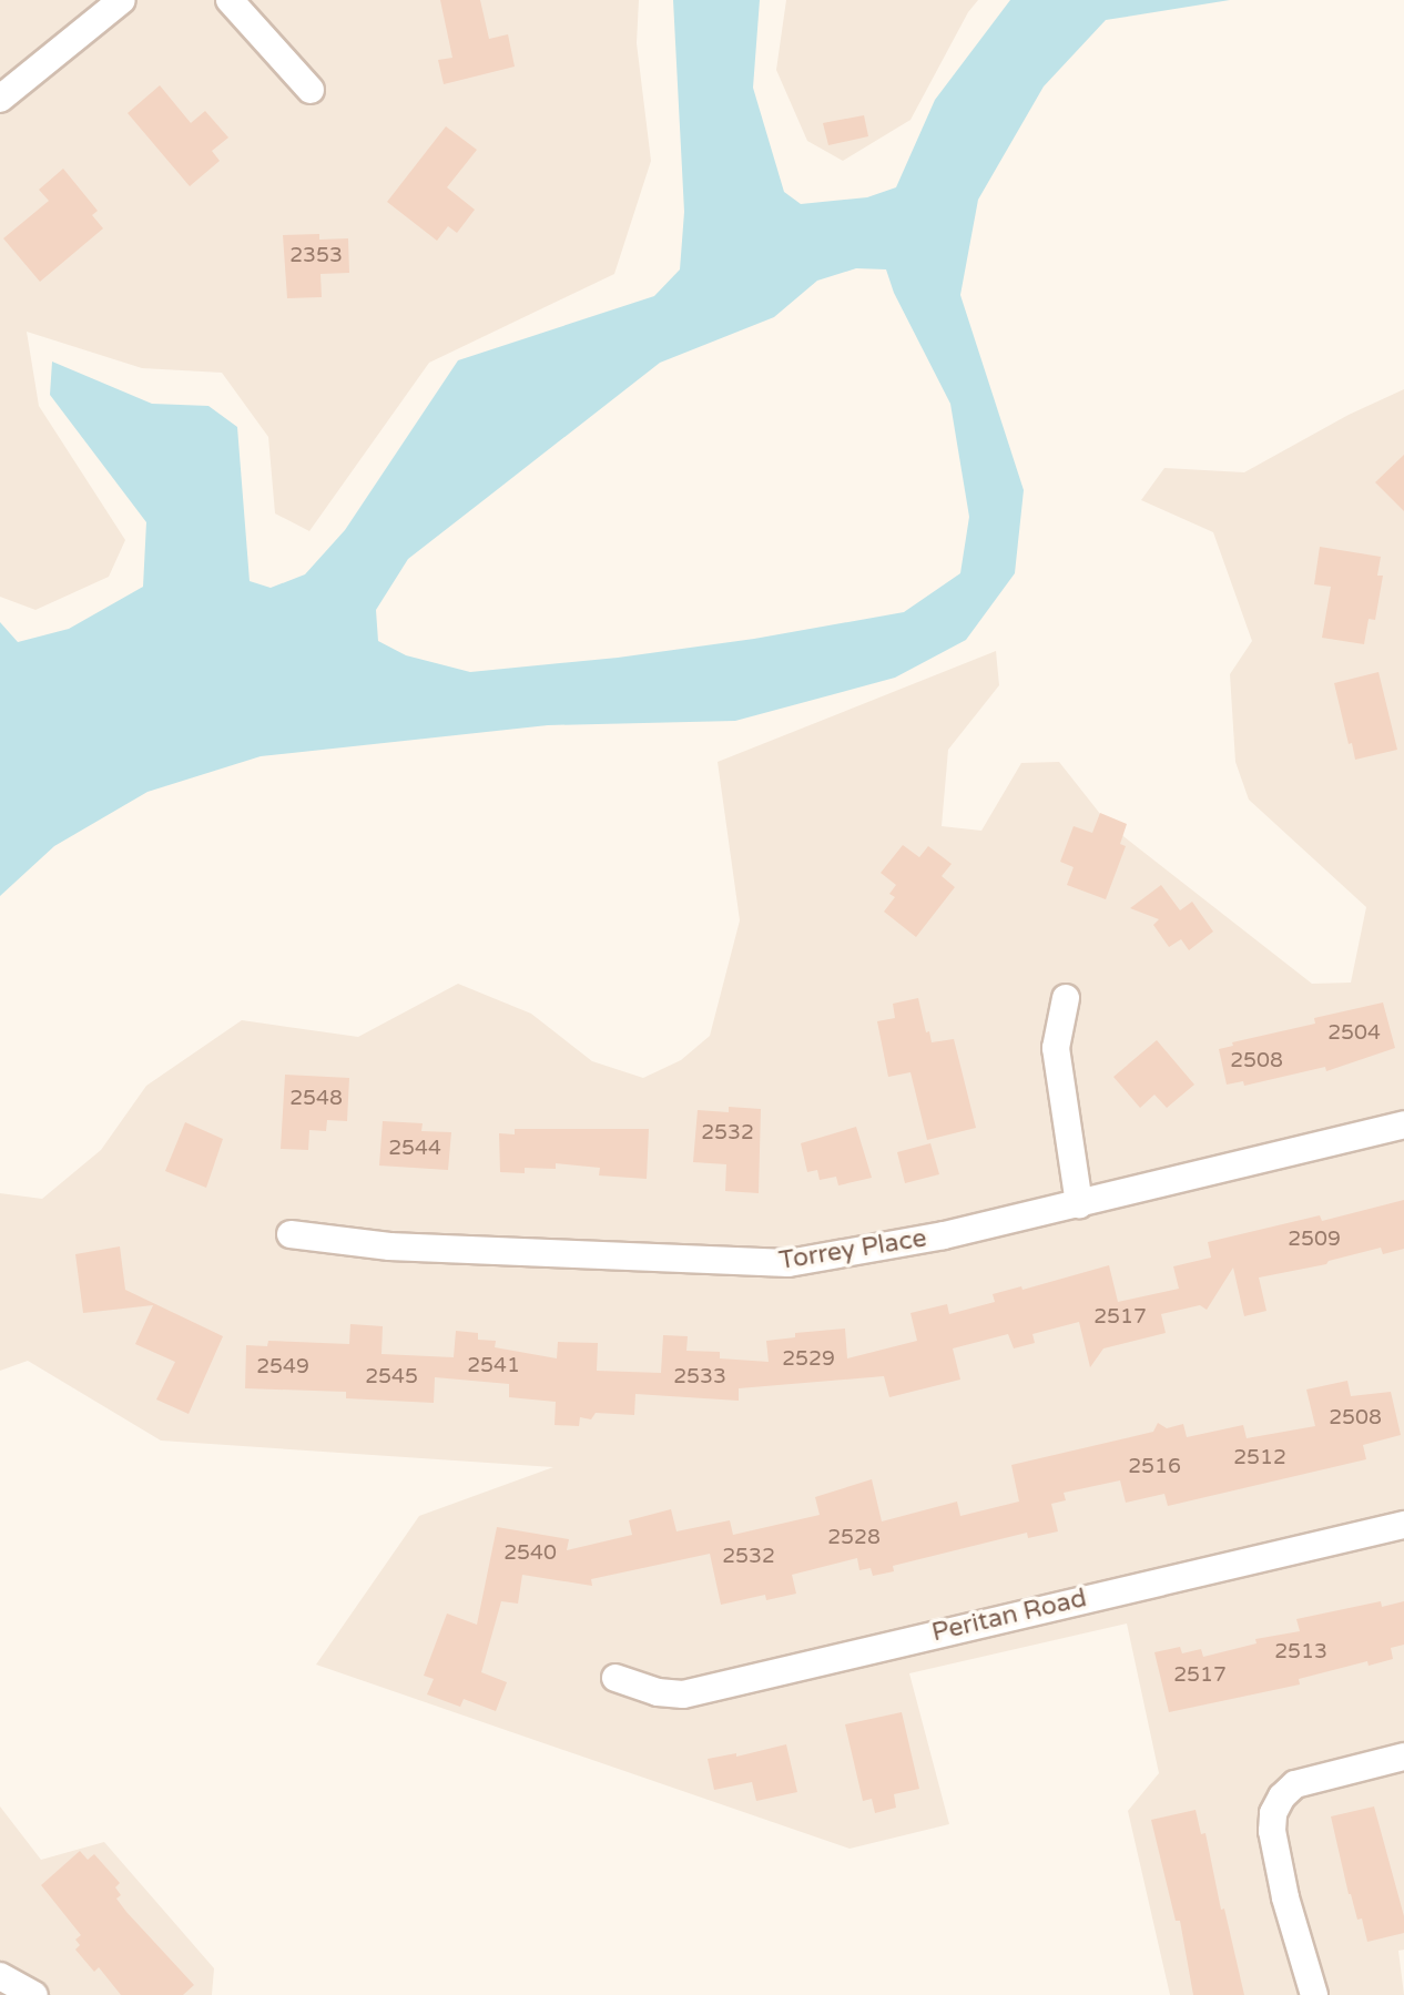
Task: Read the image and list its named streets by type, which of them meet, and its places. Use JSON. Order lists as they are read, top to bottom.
{
  "streets": {
    "street": ["Torrey Place", "Peritan Road"]
  },
  "house_numbers": [
    "2353",
    "2504",
    "2508",
    "2548",
    "2532",
    "2544",
    "2509",
    "2517",
    "2529",
    "2541",
    "2549",
    "2545",
    "2533",
    "2508",
    "2512",
    "2516",
    "2528",
    "2540",
    "2532",
    "2513",
    "2517"
  ]
}
